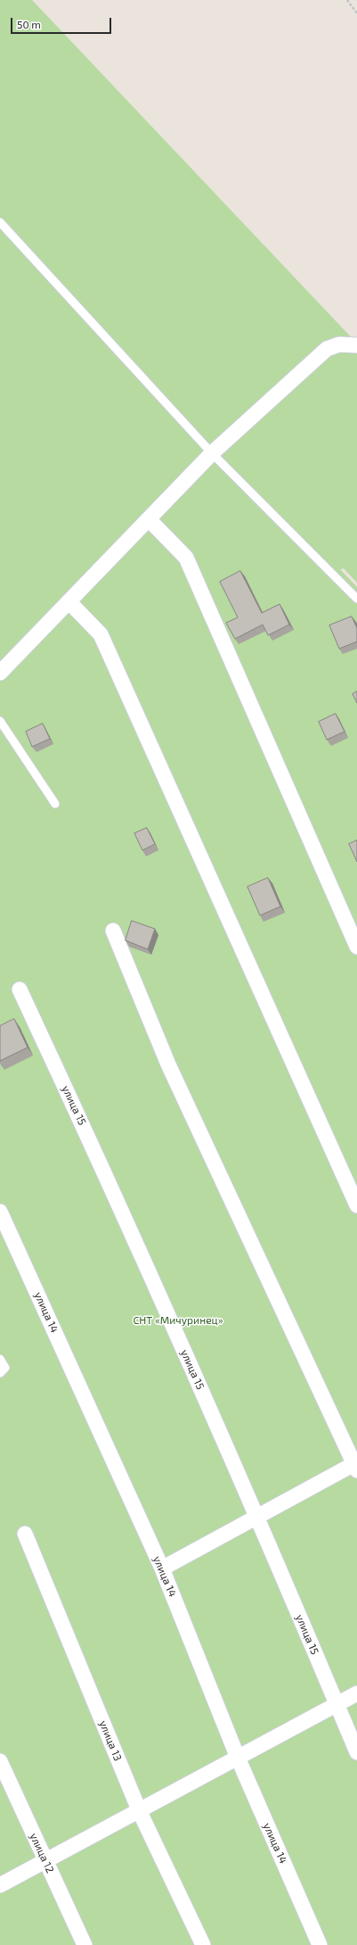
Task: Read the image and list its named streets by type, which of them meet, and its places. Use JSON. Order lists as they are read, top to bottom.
{
  "streets": {
    "street": [
      "улица 15",
      "улица 14",
      "улица 13",
      "улица 12"
    ]
  },
  "parks": ["СНТ «Мичуринец»"],
  "scale_bar": "50 m"
}
